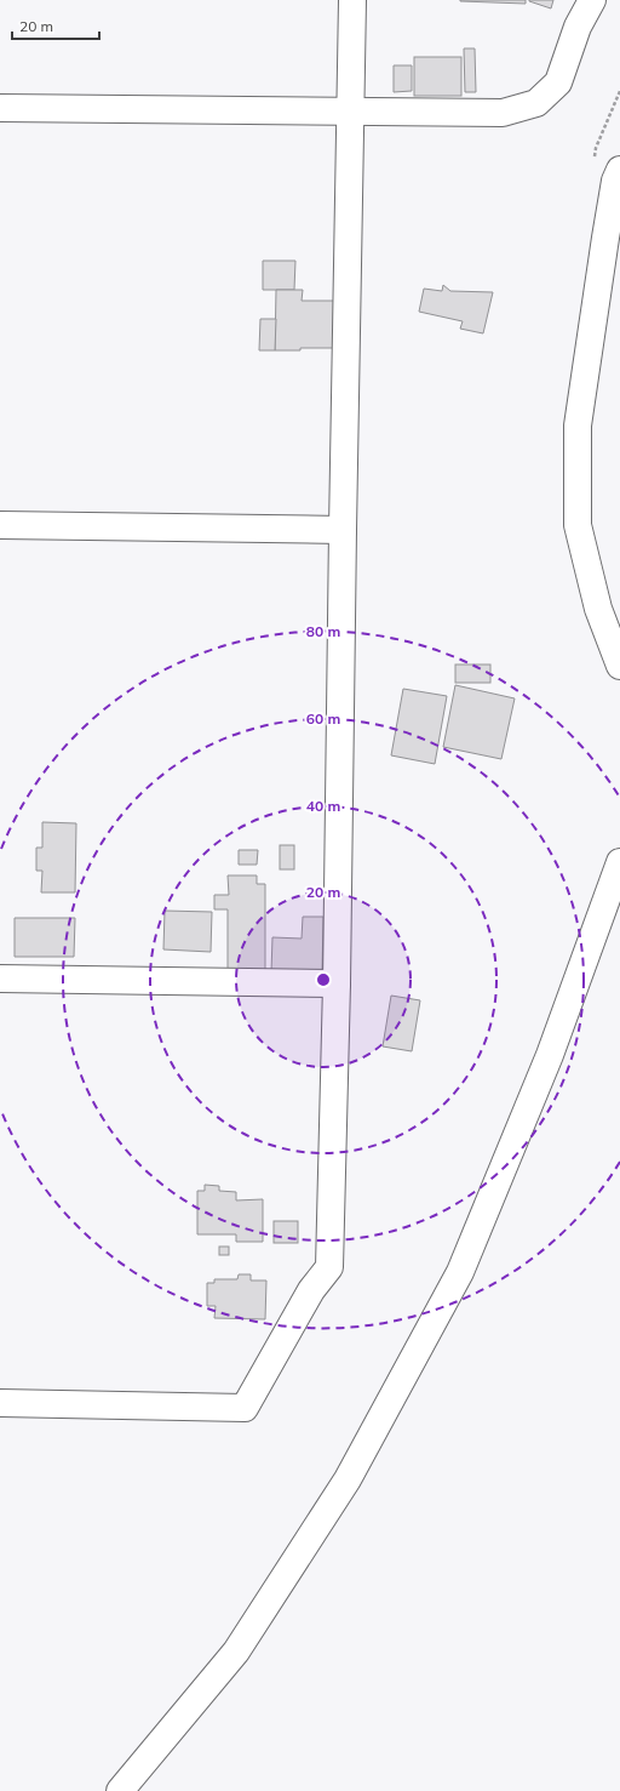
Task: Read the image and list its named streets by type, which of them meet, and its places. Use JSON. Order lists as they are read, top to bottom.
{
  "scale_bar": "20 m",
  "rings": [
    "80 m",
    "60 m",
    "40 m",
    "20 m"
  ]
}
